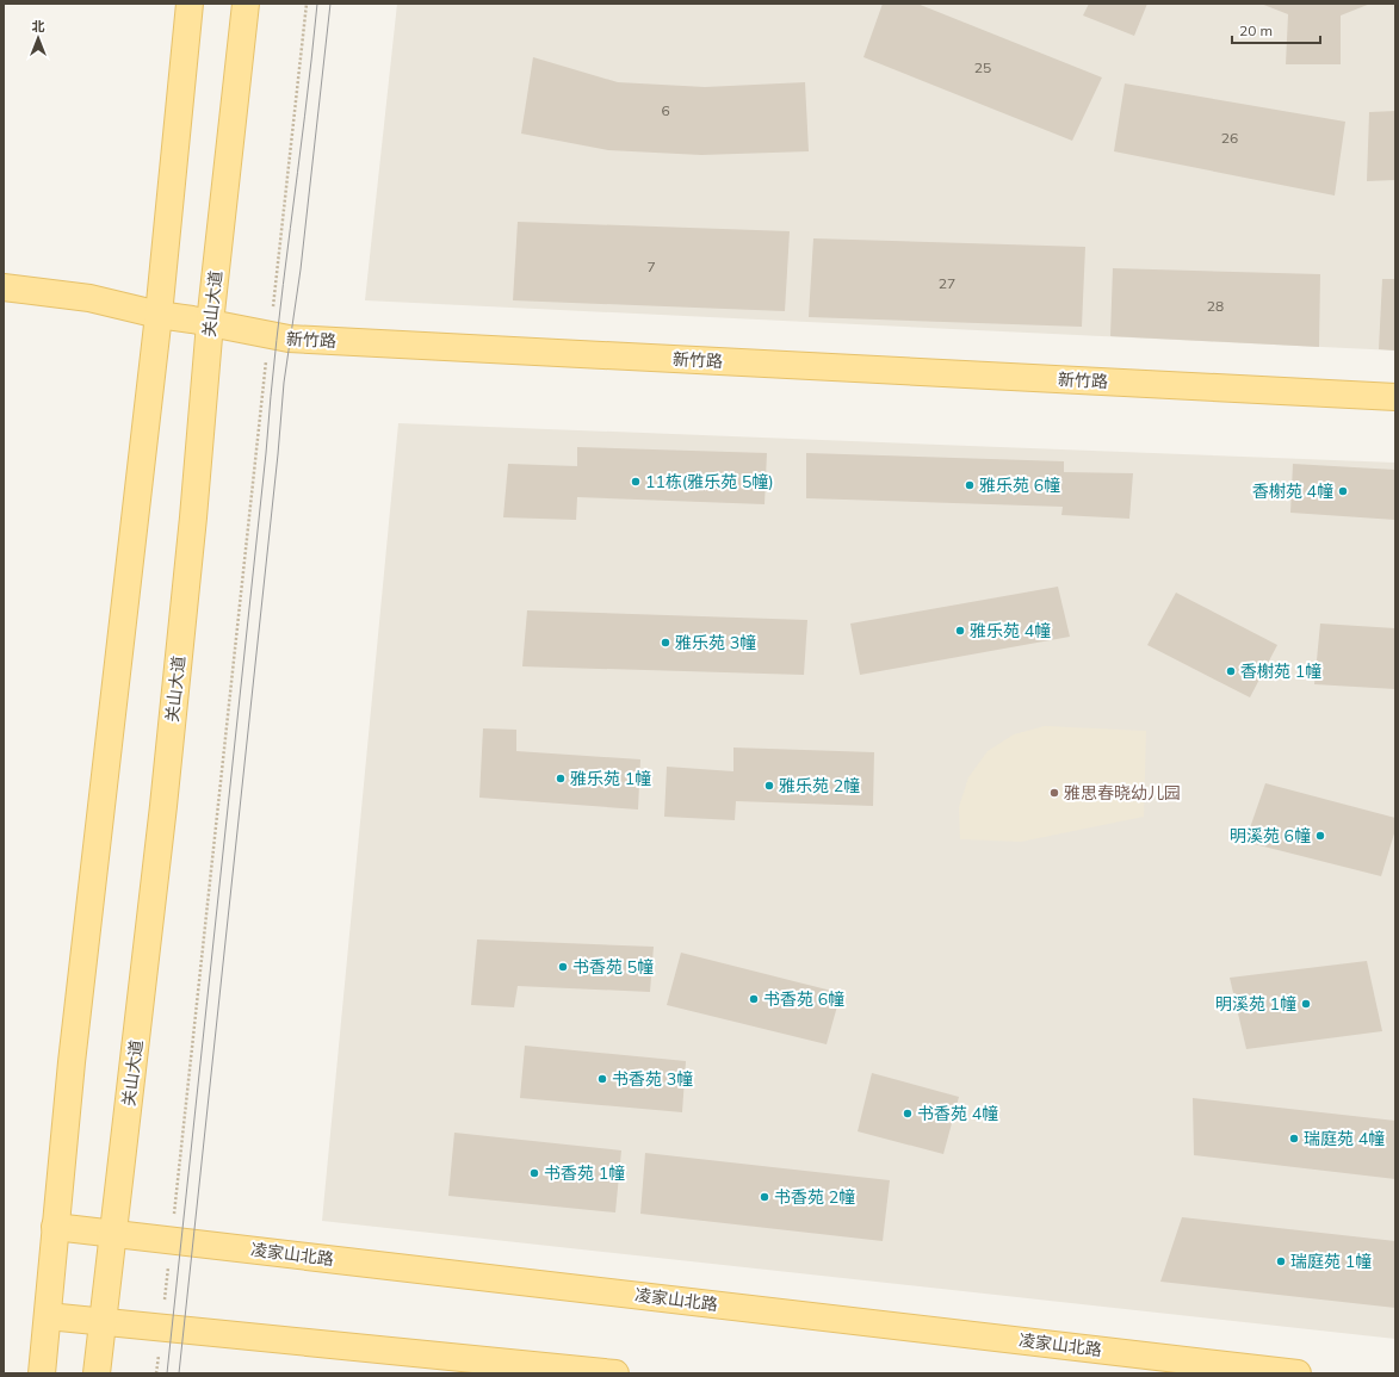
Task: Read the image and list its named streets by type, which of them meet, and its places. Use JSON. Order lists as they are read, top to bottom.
{
  "streets": {
    "main road": ["关山大道", "新竹路", "凌家山北路"]
  },
  "crossings": [
    ["关山大道", "新竹路"],
    ["关山大道", "凌家山北路"]
  ],
  "places": [
    "11栋(雅乐苑 5幢)",
    "雅乐苑 6幢",
    "香榭苑 4幢",
    "雅乐苑 4幢",
    "雅乐苑 3幢",
    "香榭苑 1幢",
    "雅乐苑 1幢",
    "雅乐苑 2幢",
    "雅思春晓幼儿园",
    "明溪苑 6幢",
    "书香苑 5幢",
    "书香苑 6幢",
    "明溪苑 1幢",
    "书香苑 3幢",
    "书香苑 4幢",
    "瑞庭苑 4幢",
    "书香苑 1幢",
    "书香苑 2幢",
    "瑞庭苑 1幢"
  ],
  "house_numbers": [
    "25",
    "6",
    "26",
    "7",
    "27",
    "28"
  ],
  "scale_bar": "20 m",
  "north": "top"
}
